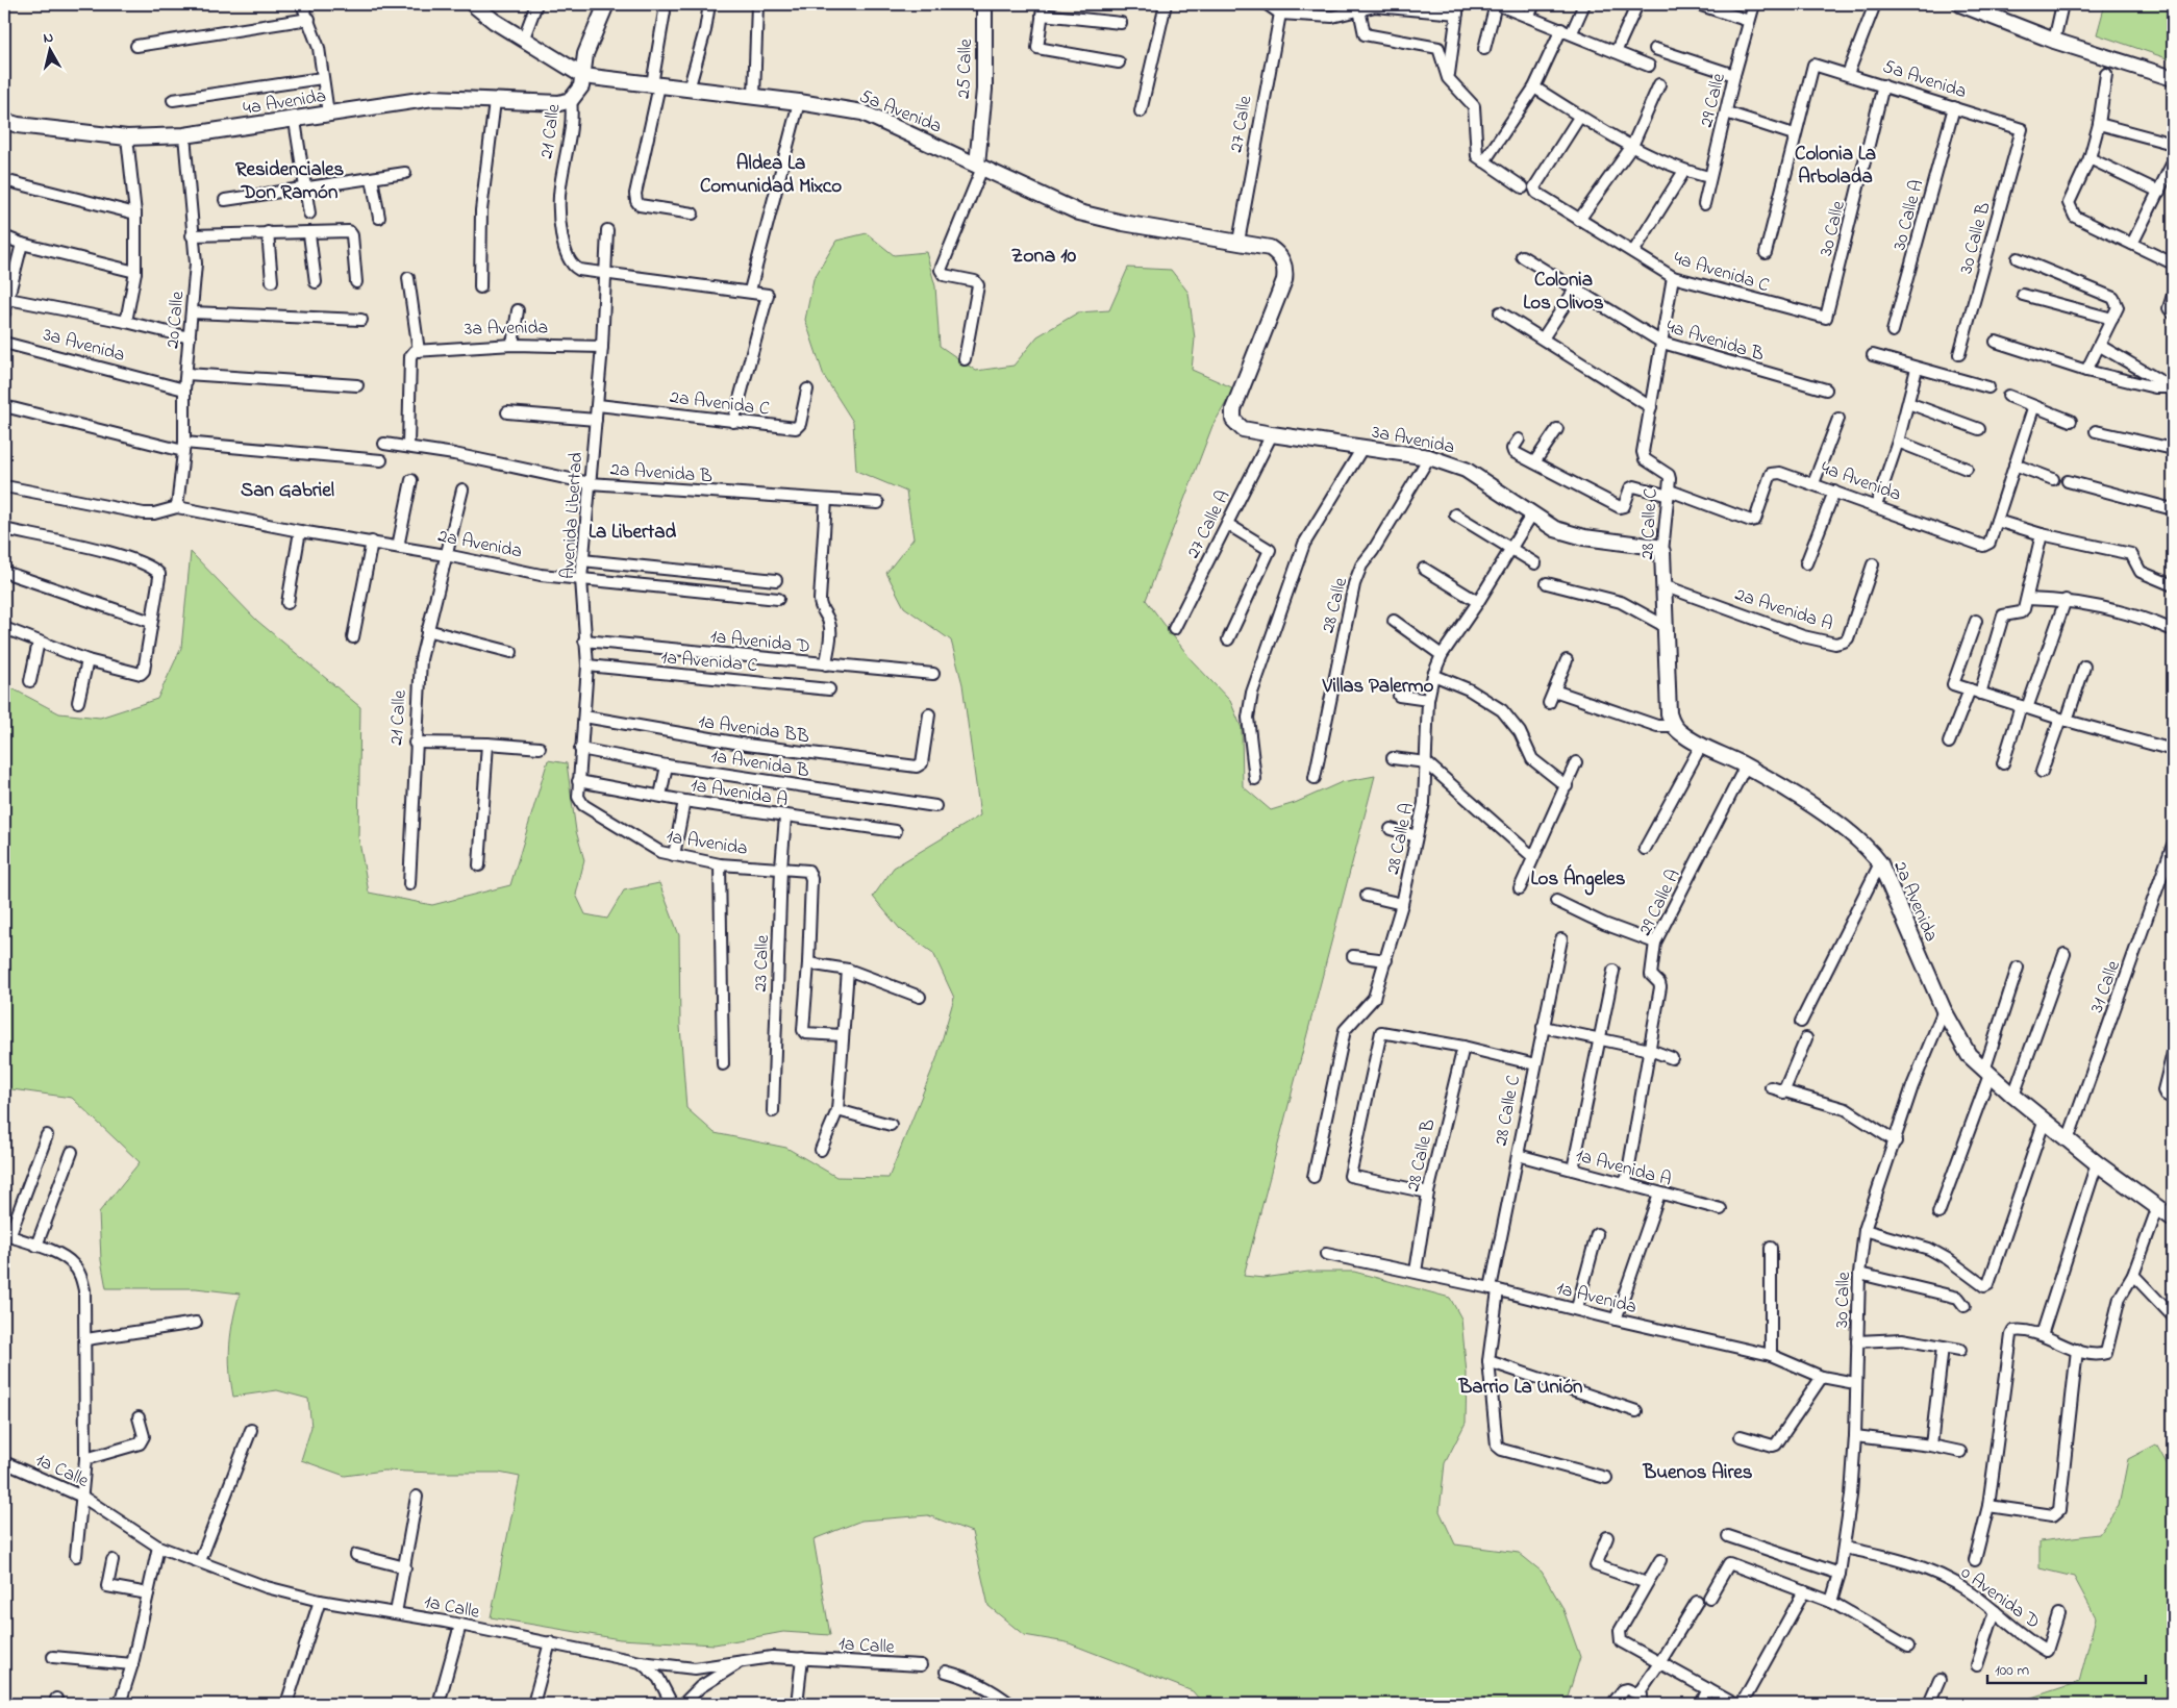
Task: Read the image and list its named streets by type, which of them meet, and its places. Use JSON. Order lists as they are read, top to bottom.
{
  "streets": {
    "street": [
      "25 Calle",
      "5a Avenida",
      "29 Calle",
      "4a Avenida",
      "27 Calle",
      "21 Calle",
      "30 Calle A",
      "30 Calle",
      "30 Calle B",
      "4a Avenida C",
      "20 Calle",
      "3a Avenida",
      "4a Avenida B",
      "2a Avenida C",
      "2a Avenida B",
      "Avenida Libertad",
      "27 Calle A",
      "28 Calle C",
      "2a Avenida",
      "28 Calle",
      "2a Avenida A",
      "1a Avenida D",
      "1a Avenida C",
      "1a Avenida BB",
      "1a Avenida B",
      "1a Avenida A",
      "28 Calle A",
      "1a Avenida",
      "29 Calle A",
      "23 Calle",
      "31 Calle",
      "28 Calle B",
      "1a Calle",
      "0 Avenida D"
    ]
  },
  "crossings": [
    ["25 Calle", "5a Avenida"],
    ["5a Avenida", "27 Calle"],
    ["5a Avenida", "21 Calle"],
    ["5a Avenida", "30 Calle A"],
    ["5a Avenida", "30 Calle"],
    ["5a Avenida", "30 Calle B"],
    ["5a Avenida", "3a Avenida"],
    ["4a Avenida", "21 Calle"],
    ["4a Avenida", "20 Calle"],
    ["4a Avenida", "28 Calle C"],
    ["21 Calle", "Avenida Libertad"],
    ["21 Calle", "2a Avenida"],
    ["30 Calle", "4a Avenida C"],
    ["30 Calle", "2a Avenida"],
    ["30 Calle", "1a Avenida"],
    ["30 Calle", "0 Avenida D"],
    ["4a Avenida C", "28 Calle C"],
    ["20 Calle", "3a Avenida"],
    ["20 Calle", "2a Avenida"],
    ["3a Avenida", "Avenida Libertad"],
    ["3a Avenida", "27 Calle A"],
    ["3a Avenida", "28 Calle C"],
    ["3a Avenida", "28 Calle"],
    ["3a Avenida", "28 Calle A"],
    ["4a Avenida B", "28 Calle C"],
    ["2a Avenida C", "Avenida Libertad"],
    ["2a Avenida B", "Avenida Libertad"],
    ["Avenida Libertad", "2a Avenida"],
    ["Avenida Libertad", "1a Avenida D"],
    ["Avenida Libertad", "1a Avenida C"],
    ["Avenida Libertad", "1a Avenida BB"],
    ["Avenida Libertad", "1a Avenida B"],
    ["Avenida Libertad", "1a Avenida A"],
    ["Avenida Libertad", "1a Avenida"],
    ["28 Calle C", "2a Avenida"],
    ["28 Calle C", "2a Avenida A"],
    ["28 Calle C", "1a Avenida A"],
    ["28 Calle C", "1a Avenida"],
    ["2a Avenida", "29 Calle A"],
    ["2a Avenida", "31 Calle"],
    ["1a Avenida A", "29 Calle A"],
    ["1a Avenida A", "23 Calle"],
    ["1a Avenida", "23 Calle"],
    ["1a Avenida", "28 Calle B"]
  ],
  "districts": [
    "Colonia La Arbolada",
    "Aldea La Comunidad Mixco",
    "Residenciales Don Ramón",
    "Zona 10",
    "Colonia Los Olivos",
    "San Gabriel",
    "La Libertad",
    "Villas Palermo",
    "Los Ángeles",
    "Barrio La Unión",
    "Buenos Aires"
  ],
  "scale_bar": "100 m",
  "north": "top"
}
